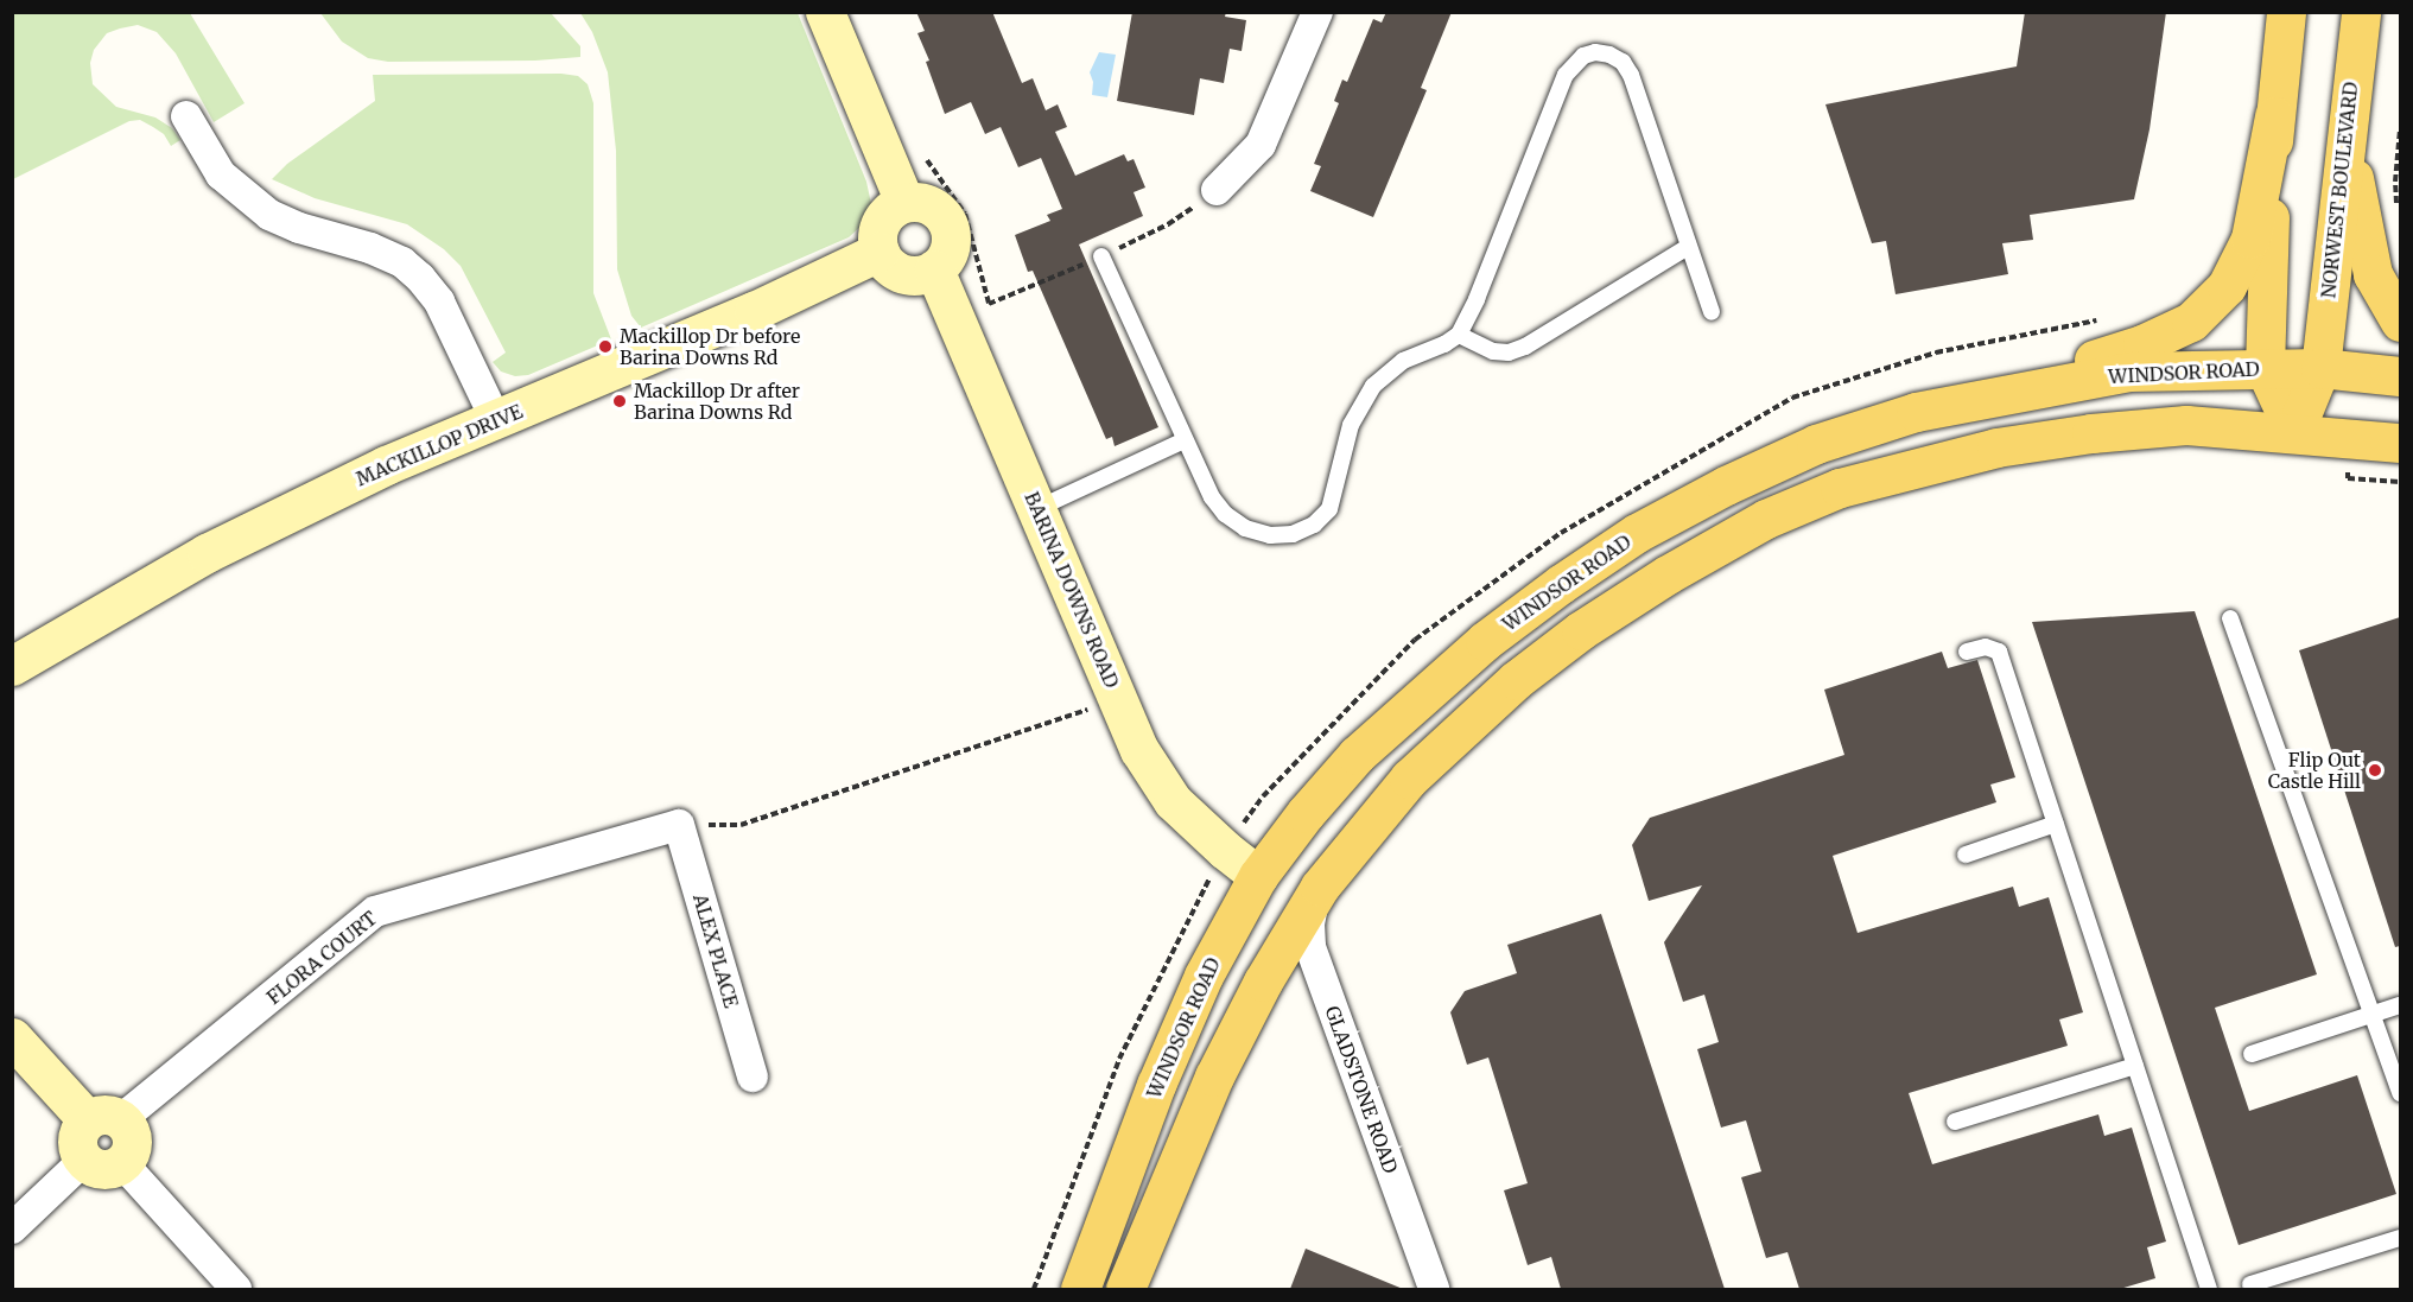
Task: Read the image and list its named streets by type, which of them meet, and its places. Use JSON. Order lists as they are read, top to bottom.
{
  "streets": {
    "main road": [
      "NORWEST BOULEVARD",
      "WINDSOR ROAD",
      "MACKILLOP DRIVE",
      "BARINA DOWNS ROAD"
    ],
    "street": ["ALEX PLACE", "FLORA COURT", "GLADSTONE ROAD"]
  },
  "crossings": [
    ["NORWEST BOULEVARD", "WINDSOR ROAD"],
    ["WINDSOR ROAD", "BARINA DOWNS ROAD"],
    ["MACKILLOP DRIVE", "BARINA DOWNS ROAD"],
    ["ALEX PLACE", "FLORA COURT"]
  ],
  "places": ["Mackillop Dr before Barina Downs Rd", "Mackillop Dr after Barina Downs Rd", "Flip Out Castle Hill"]
}
